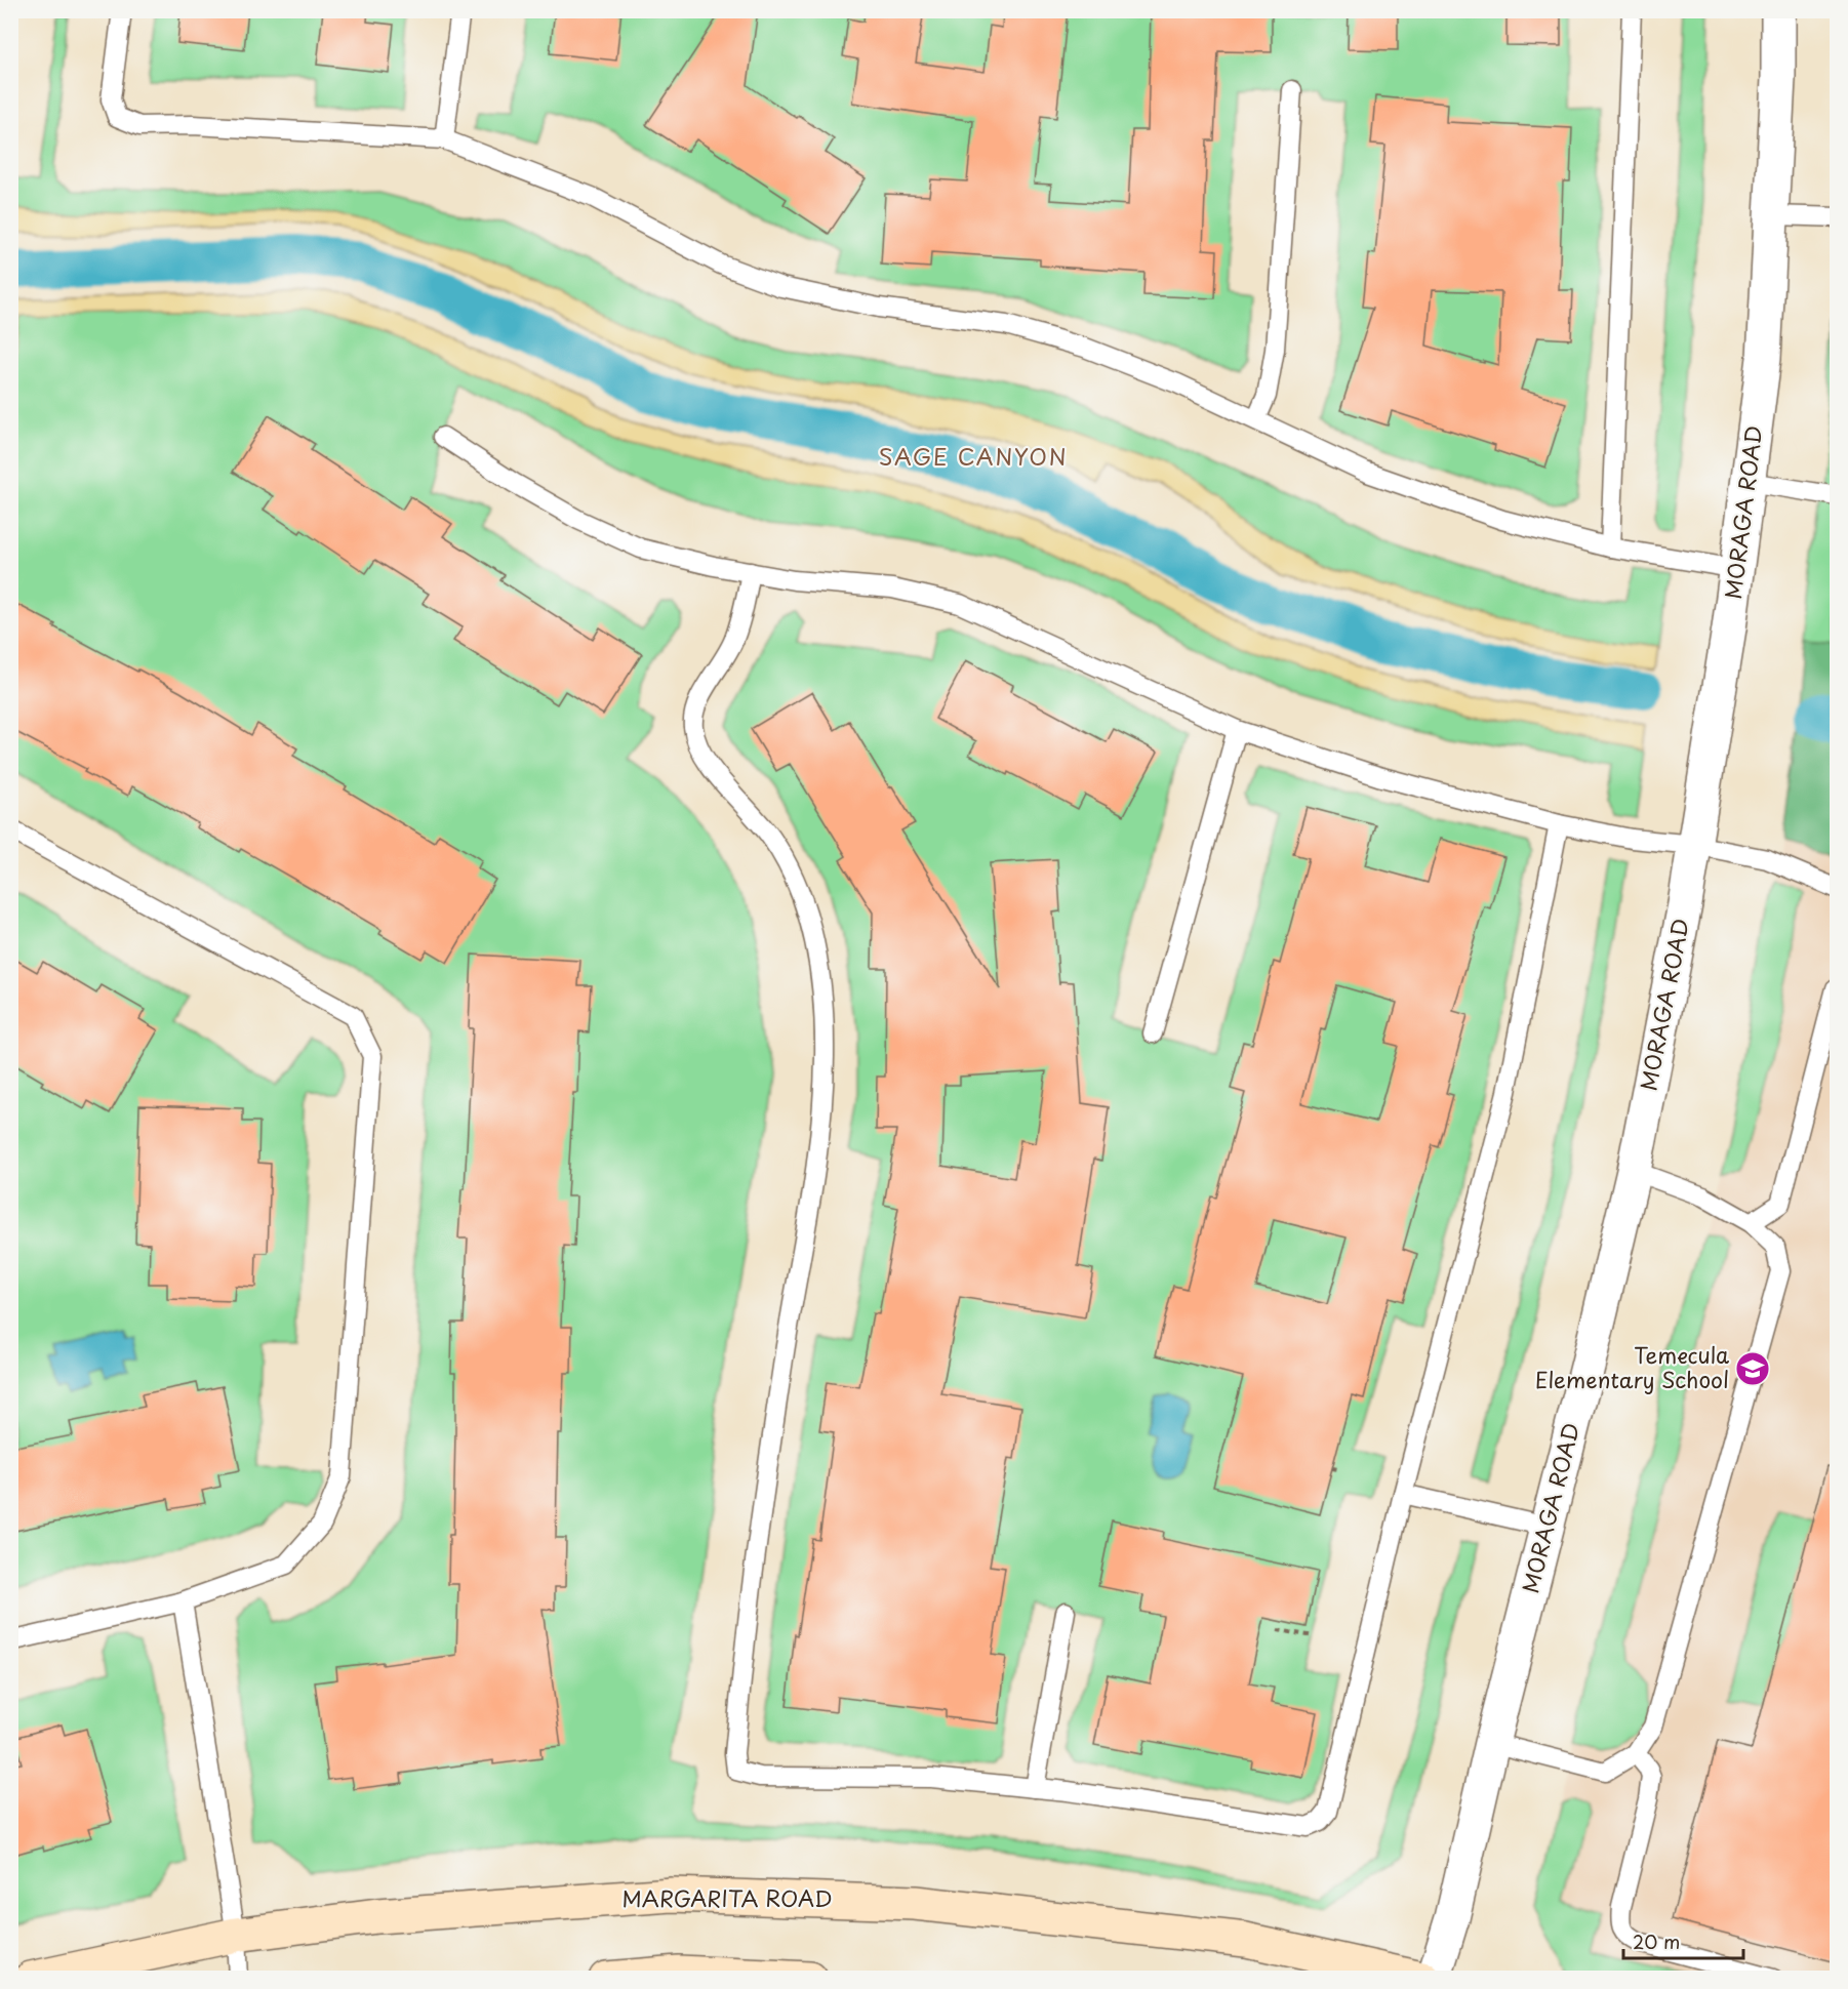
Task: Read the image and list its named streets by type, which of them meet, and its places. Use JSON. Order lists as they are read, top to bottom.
{
  "streets": {
    "main road": ["MARGARITA ROAD"],
    "street": ["MORAGA ROAD"]
  },
  "districts": ["SAGE CANYON"],
  "places": {
    "school or university": ["Temecula Elementary School"]
  },
  "scale_bar": "20 m"
}
